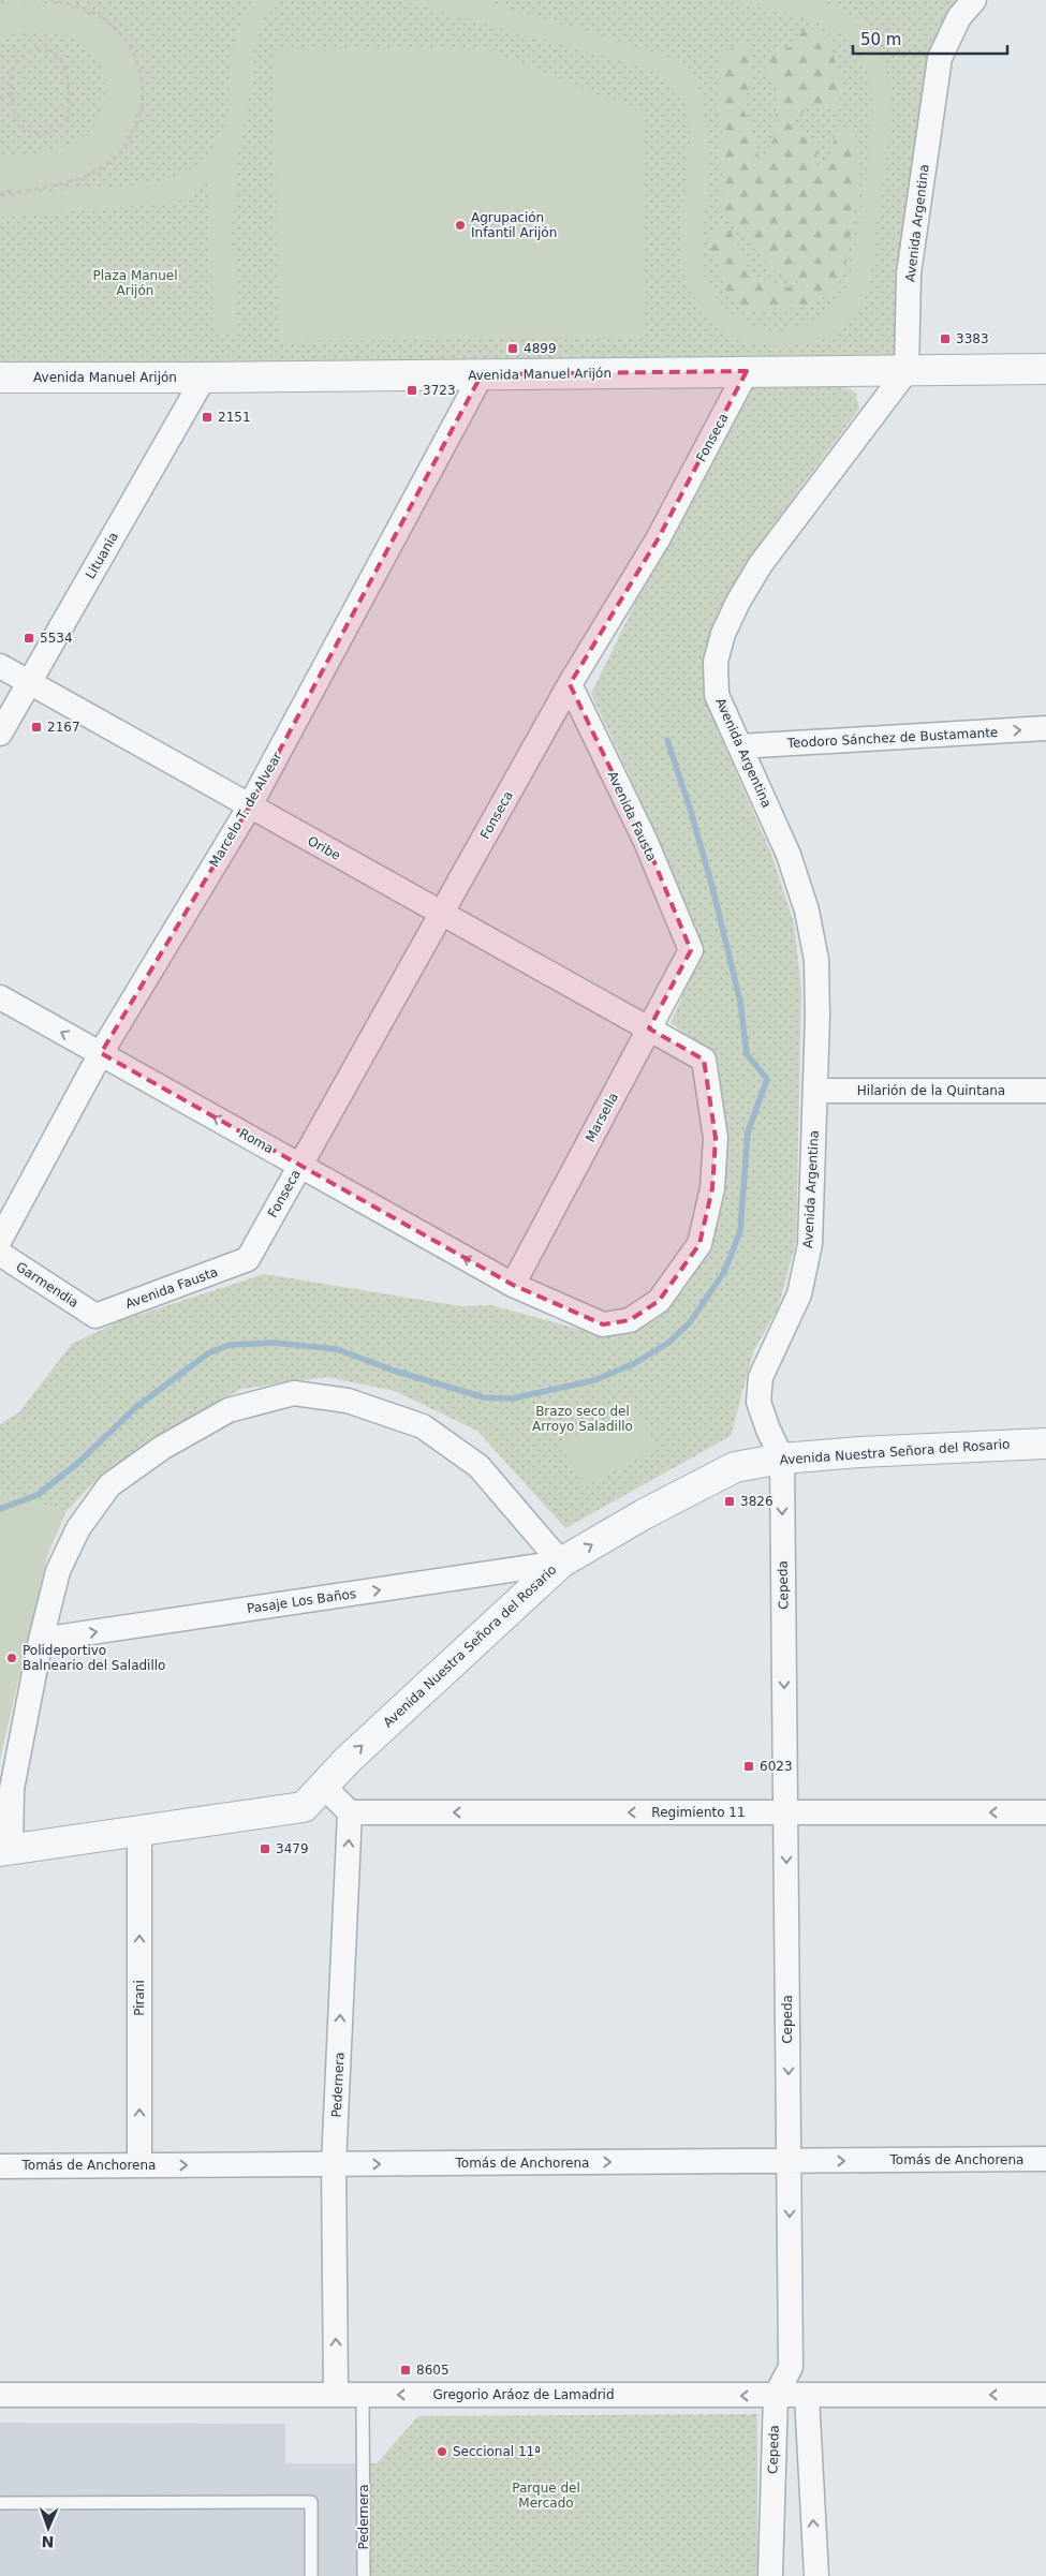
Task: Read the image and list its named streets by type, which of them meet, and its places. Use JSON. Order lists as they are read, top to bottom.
{
  "streets": {
    "street": [
      "Avenida Argentina",
      "Avenida Manuel Arijón",
      "Fonseca",
      "Lituania",
      "Teodoro Sánchez de Bustamante",
      "Marcelo T. de Alvear",
      "Avenida Fausta",
      "Oribe",
      "Hilarión de la Quintana",
      "Marsella",
      "Roma",
      "Garmendia",
      "Avenida Nuestra Señora del Rosario",
      "Cepeda",
      "Pasaje Los Baños",
      "Regimiento 11",
      "Pirani",
      "Pedernera",
      "Tomás de Anchorena",
      "Gregorio Aráoz de Lamadrid"
    ]
  },
  "crossings": [
    ["Avenida Argentina", "Avenida Manuel Arijón"],
    ["Avenida Argentina", "Teodoro Sánchez de Bustamante"],
    ["Avenida Argentina", "Hilarión de la Quintana"],
    ["Avenida Argentina", "Avenida Nuestra Señora del Rosario"],
    ["Avenida Argentina", "Cepeda"],
    ["Avenida Manuel Arijón", "Fonseca"],
    ["Avenida Manuel Arijón", "Lituania"],
    ["Avenida Manuel Arijón", "Marcelo T. de Alvear"],
    ["Fonseca", "Avenida Fausta"],
    ["Fonseca", "Oribe"],
    ["Fonseca", "Roma"],
    ["Lituania", "Oribe"],
    ["Marcelo T. de Alvear", "Oribe"],
    ["Marcelo T. de Alvear", "Roma"],
    ["Avenida Fausta", "Marsella"],
    ["Avenida Fausta", "Garmendia"],
    ["Oribe", "Marsella"],
    ["Marsella", "Roma"],
    ["Avenida Nuestra Señora del Rosario", "Cepeda"],
    ["Avenida Nuestra Señora del Rosario", "Pasaje Los Baños"],
    ["Avenida Nuestra Señora del Rosario", "Pirani"],
    ["Cepeda", "Regimiento 11"],
    ["Cepeda", "Tomás de Anchorena"],
    ["Cepeda", "Gregorio Aráoz de Lamadrid"],
    ["Regimiento 11", "Pedernera"],
    ["Pirani", "Tomás de Anchorena"],
    ["Pedernera", "Tomás de Anchorena"],
    ["Pedernera", "Gregorio Aráoz de Lamadrid"]
  ],
  "one_way": [
    "Teodoro Sánchez de Bustamante",
    "Roma",
    "Avenida Nuestra Señora del Rosario",
    "Cepeda",
    "Pasaje Los Baños",
    "Regimiento 11",
    "Pirani",
    "Pedernera",
    "Tomás de Anchorena",
    "Gregorio Aráoz de Lamadrid"
  ],
  "parks": ["Plaza Manuel Arijón", "Brazo seco del Arroyo Saladillo", "Parque del Mercado"],
  "places": {
    "other": ["Agrupación Infantil Arijón", "Polideportivo Balneario del Saladillo", "Seccional 11ª"],
    "transit": [
      "3383",
      "4899",
      "3723",
      "2151",
      "5534",
      "2167",
      "3826",
      "6023",
      "3479",
      "8605"
    ]
  },
  "scale_bar": "50 m",
  "north": "bottom"
}
